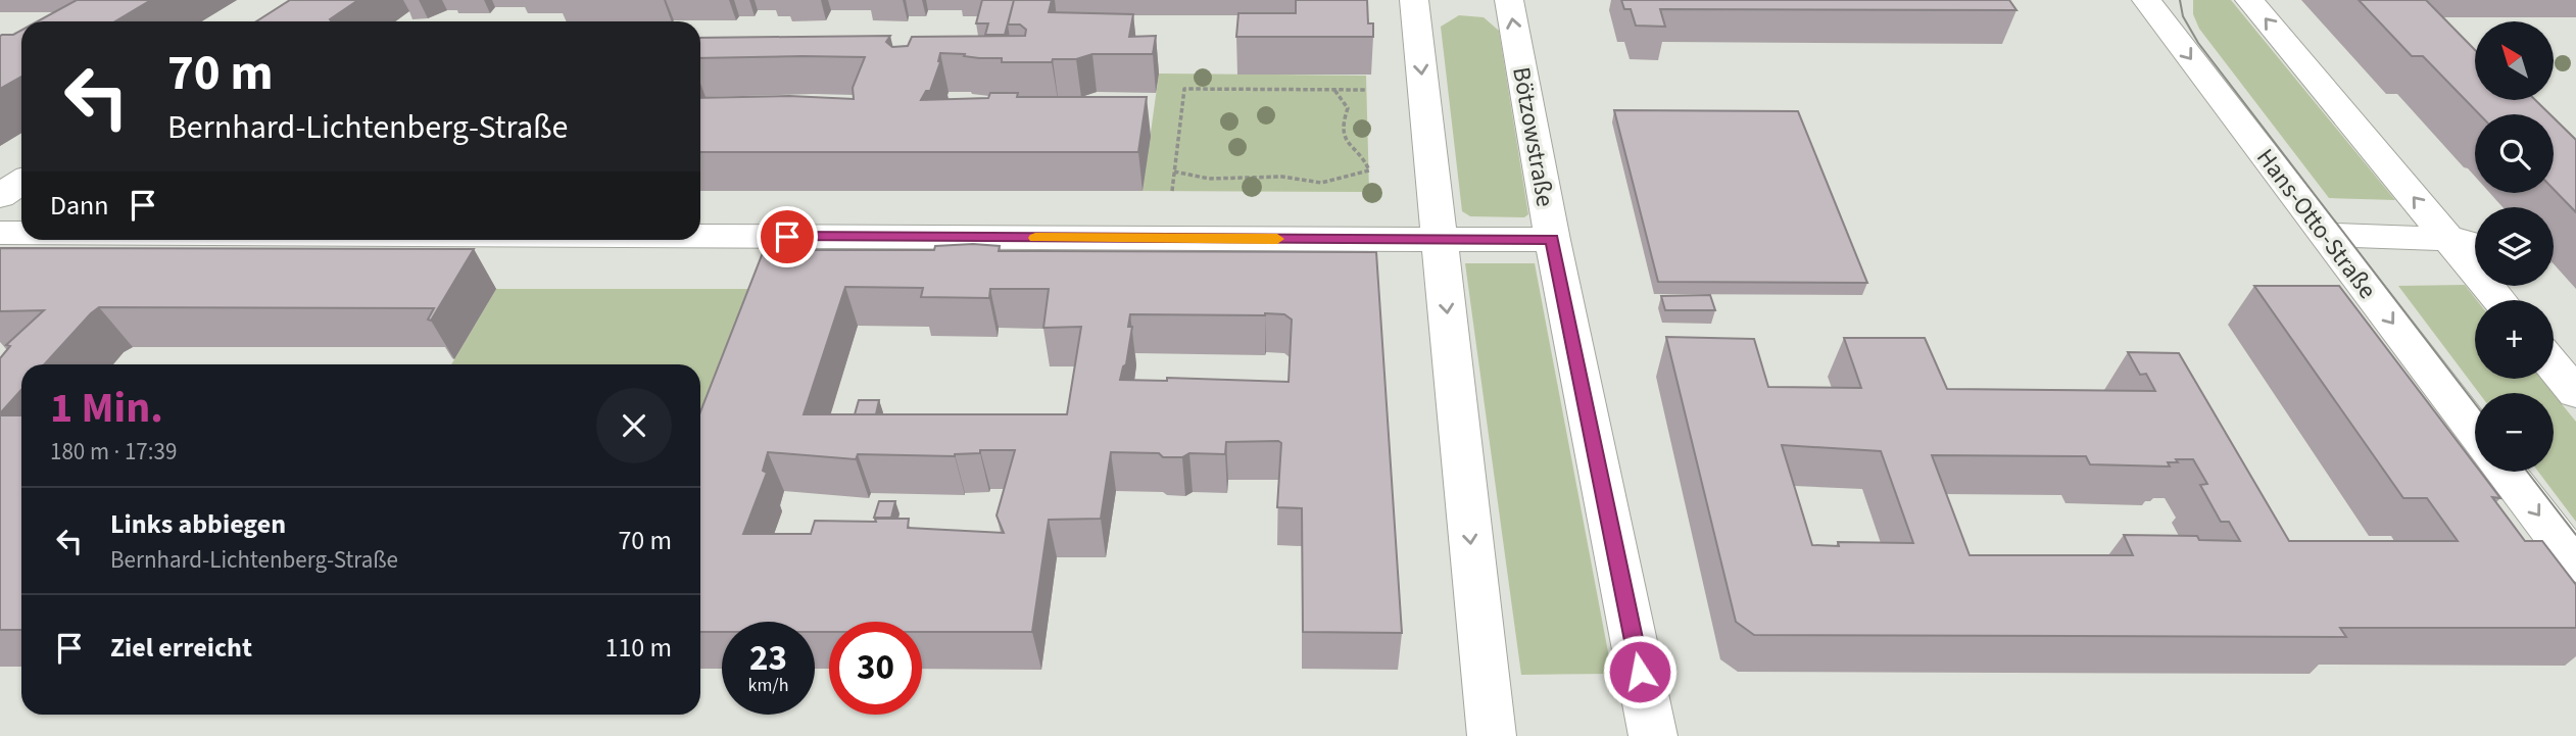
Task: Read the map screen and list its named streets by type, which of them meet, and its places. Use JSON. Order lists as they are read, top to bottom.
{
  "streets": {
    "street": ["Bötzowstraße", "Hans-Otto-Straße"]
  },
  "north": "top left",
  "page": {
    "map_buttons": ["+", "−"],
    "turn": ["70 m", "Bernhard-Lichtenberg-Straße"],
    "then": "Dann",
    "heading": ["1 Min.", "180 m · 17:39"],
    "list": [
      {
        "name": "Links abbiegen",
        "note": "Bernhard-Lichtenberg-Straße",
        "value": "70 m"
      },
      {
        "name": "Ziel erreicht",
        "value": "110 m"
      }
    ],
    "speed": "23 km/h",
    "limit": "30"
  }
}
